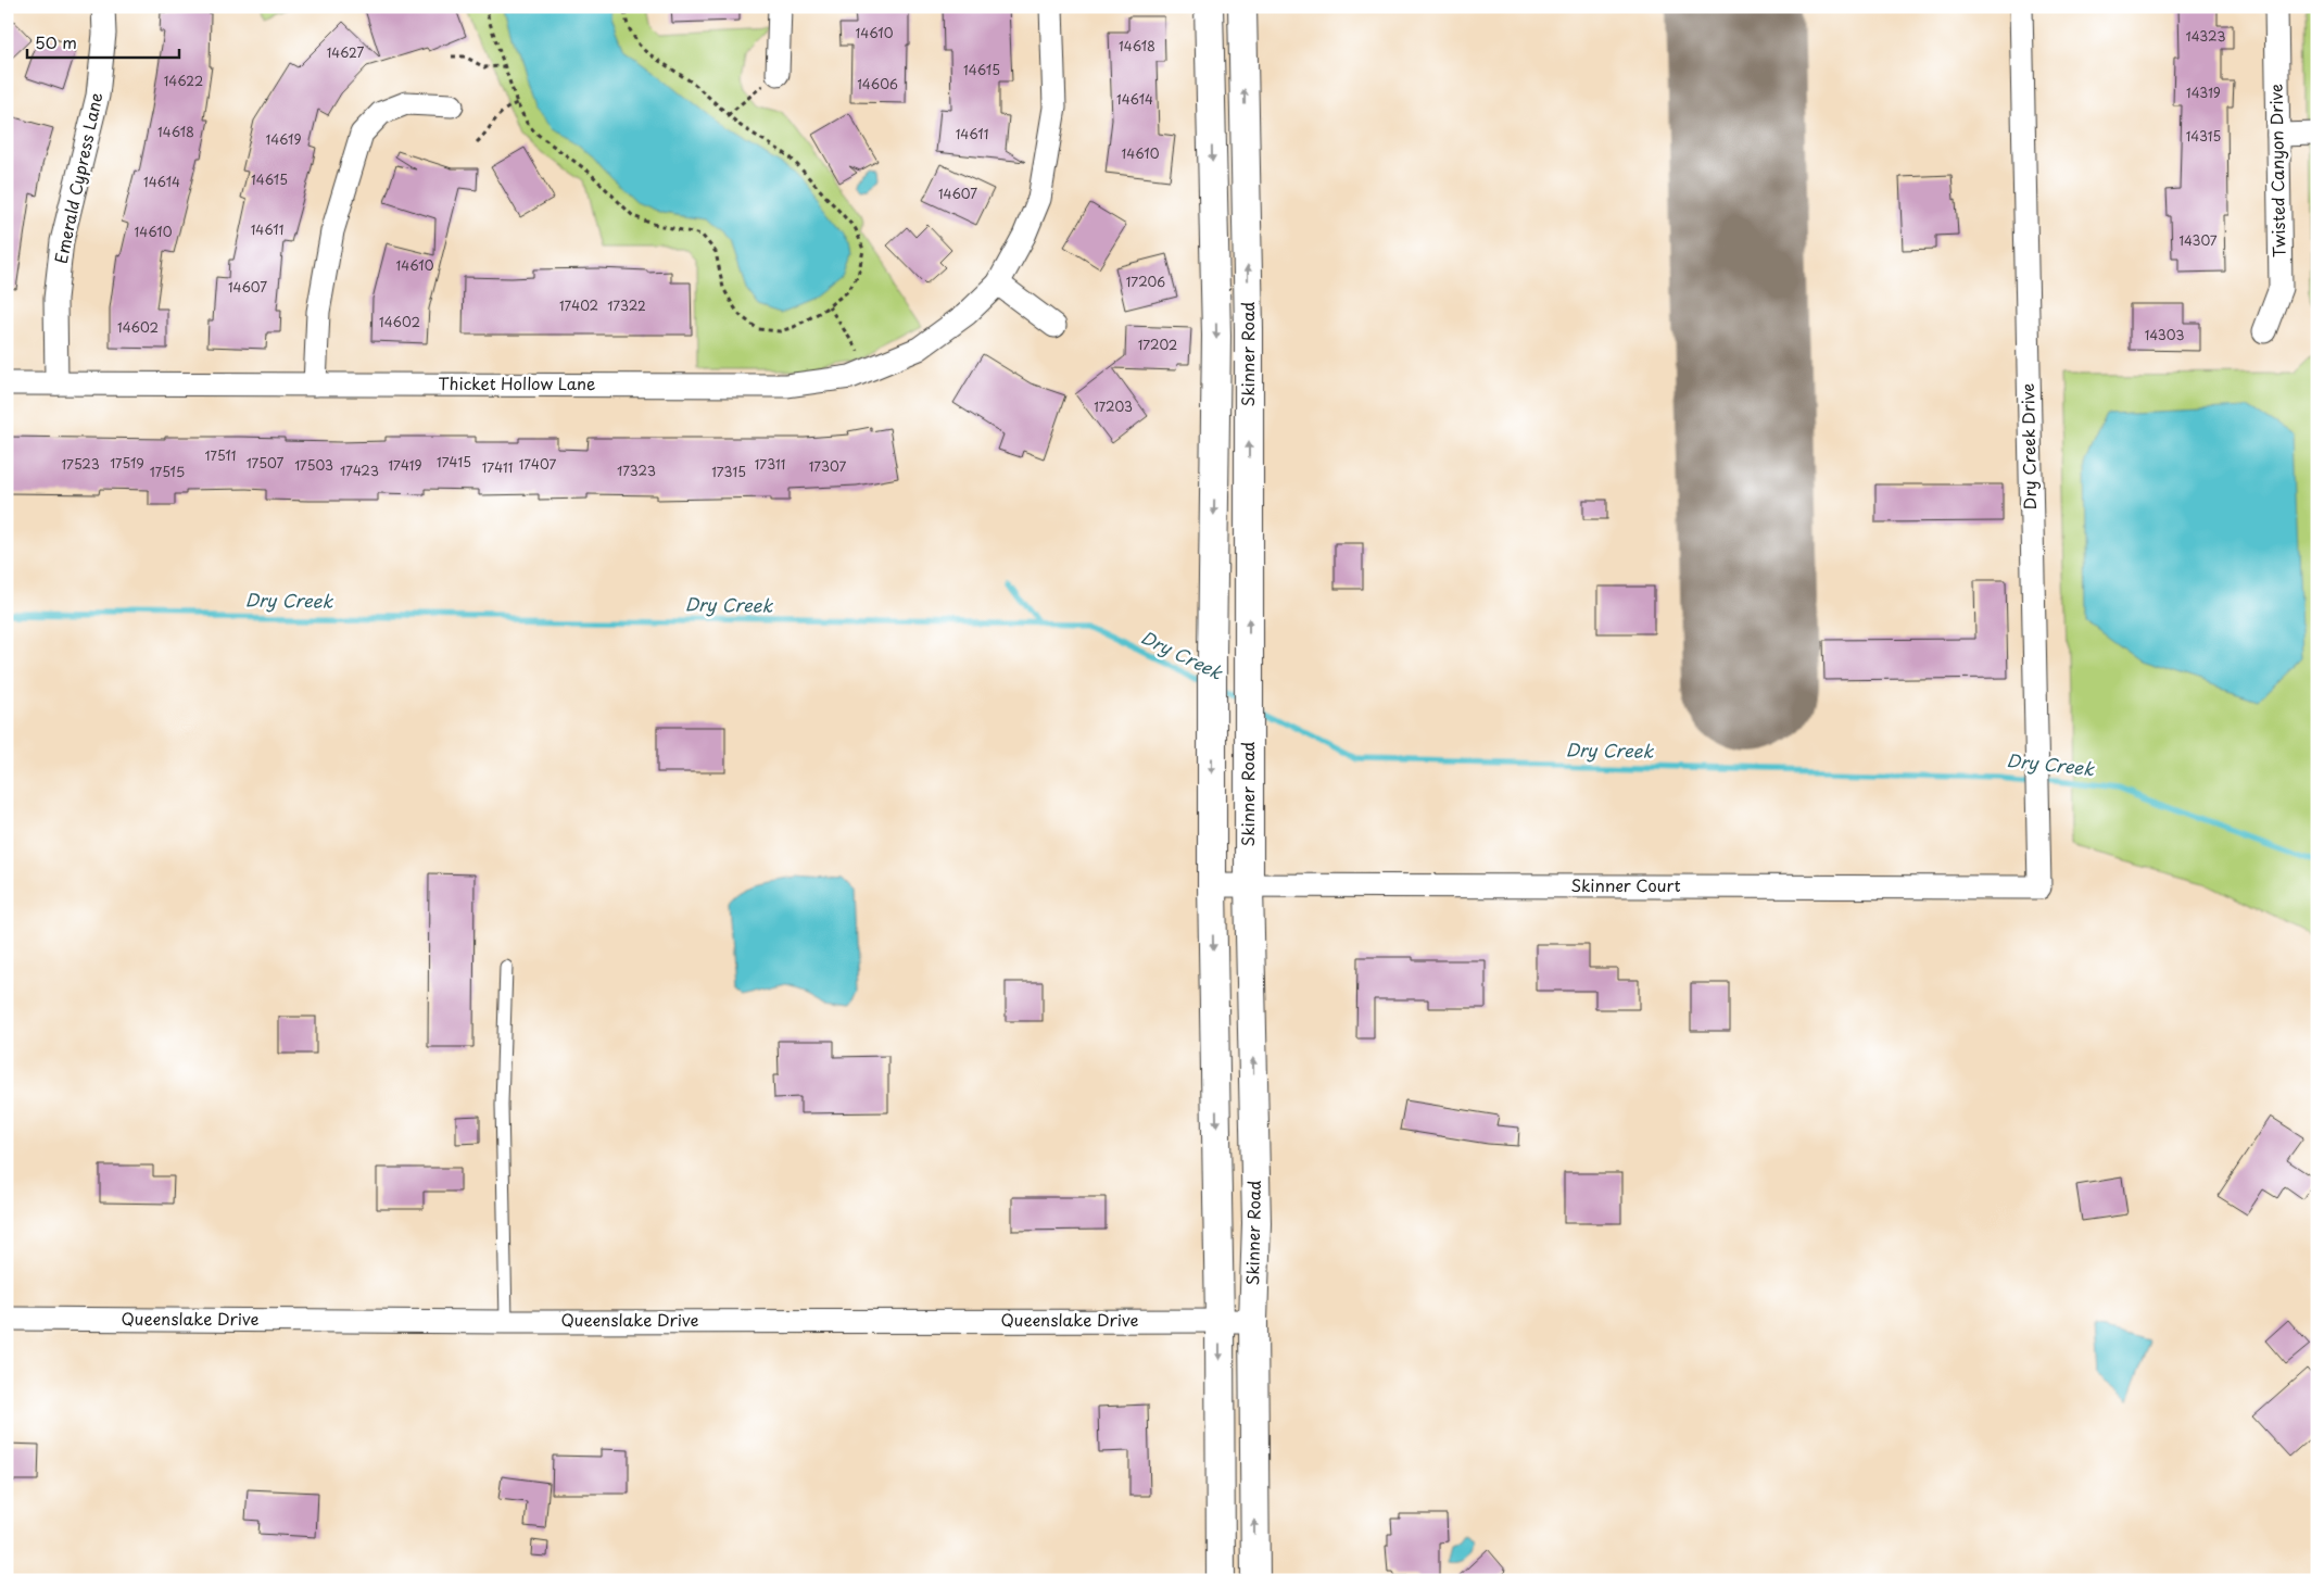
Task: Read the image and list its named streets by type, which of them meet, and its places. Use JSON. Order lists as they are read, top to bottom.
{
  "streets": {
    "street": [
      "Twisted Canyon Drive",
      "Emerald Cypress Lane",
      "Skinner Road",
      "Thicket Hollow Lane",
      "Dry Creek Drive",
      "Skinner Court",
      "Queenslake Drive"
    ]
  },
  "crossings": [
    ["Emerald Cypress Lane", "Thicket Hollow Lane"],
    ["Skinner Road", "Skinner Court"],
    ["Skinner Road", "Queenslake Drive"],
    ["Dry Creek Drive", "Skinner Court"]
  ],
  "water": ["Dry Creek"],
  "house_numbers": [
    "14610",
    "14323",
    "14618",
    "14627",
    "14615",
    "14622",
    "14606",
    "14319",
    "14614",
    "14618",
    "14611",
    "14315",
    "14619",
    "14610",
    "14615",
    "14614",
    "14607",
    "14611",
    "14610",
    "14307",
    "14610",
    "17206",
    "14607",
    "17402",
    "17322",
    "14602",
    "14602",
    "14303",
    "17202",
    "17203",
    "17511",
    "17415",
    "17519",
    "17507",
    "17523",
    "17407",
    "17311",
    "17503",
    "17419",
    "17307",
    "17411",
    "17423",
    "17323",
    "17515",
    "17315"
  ],
  "scale_bar": "50 m"
}
